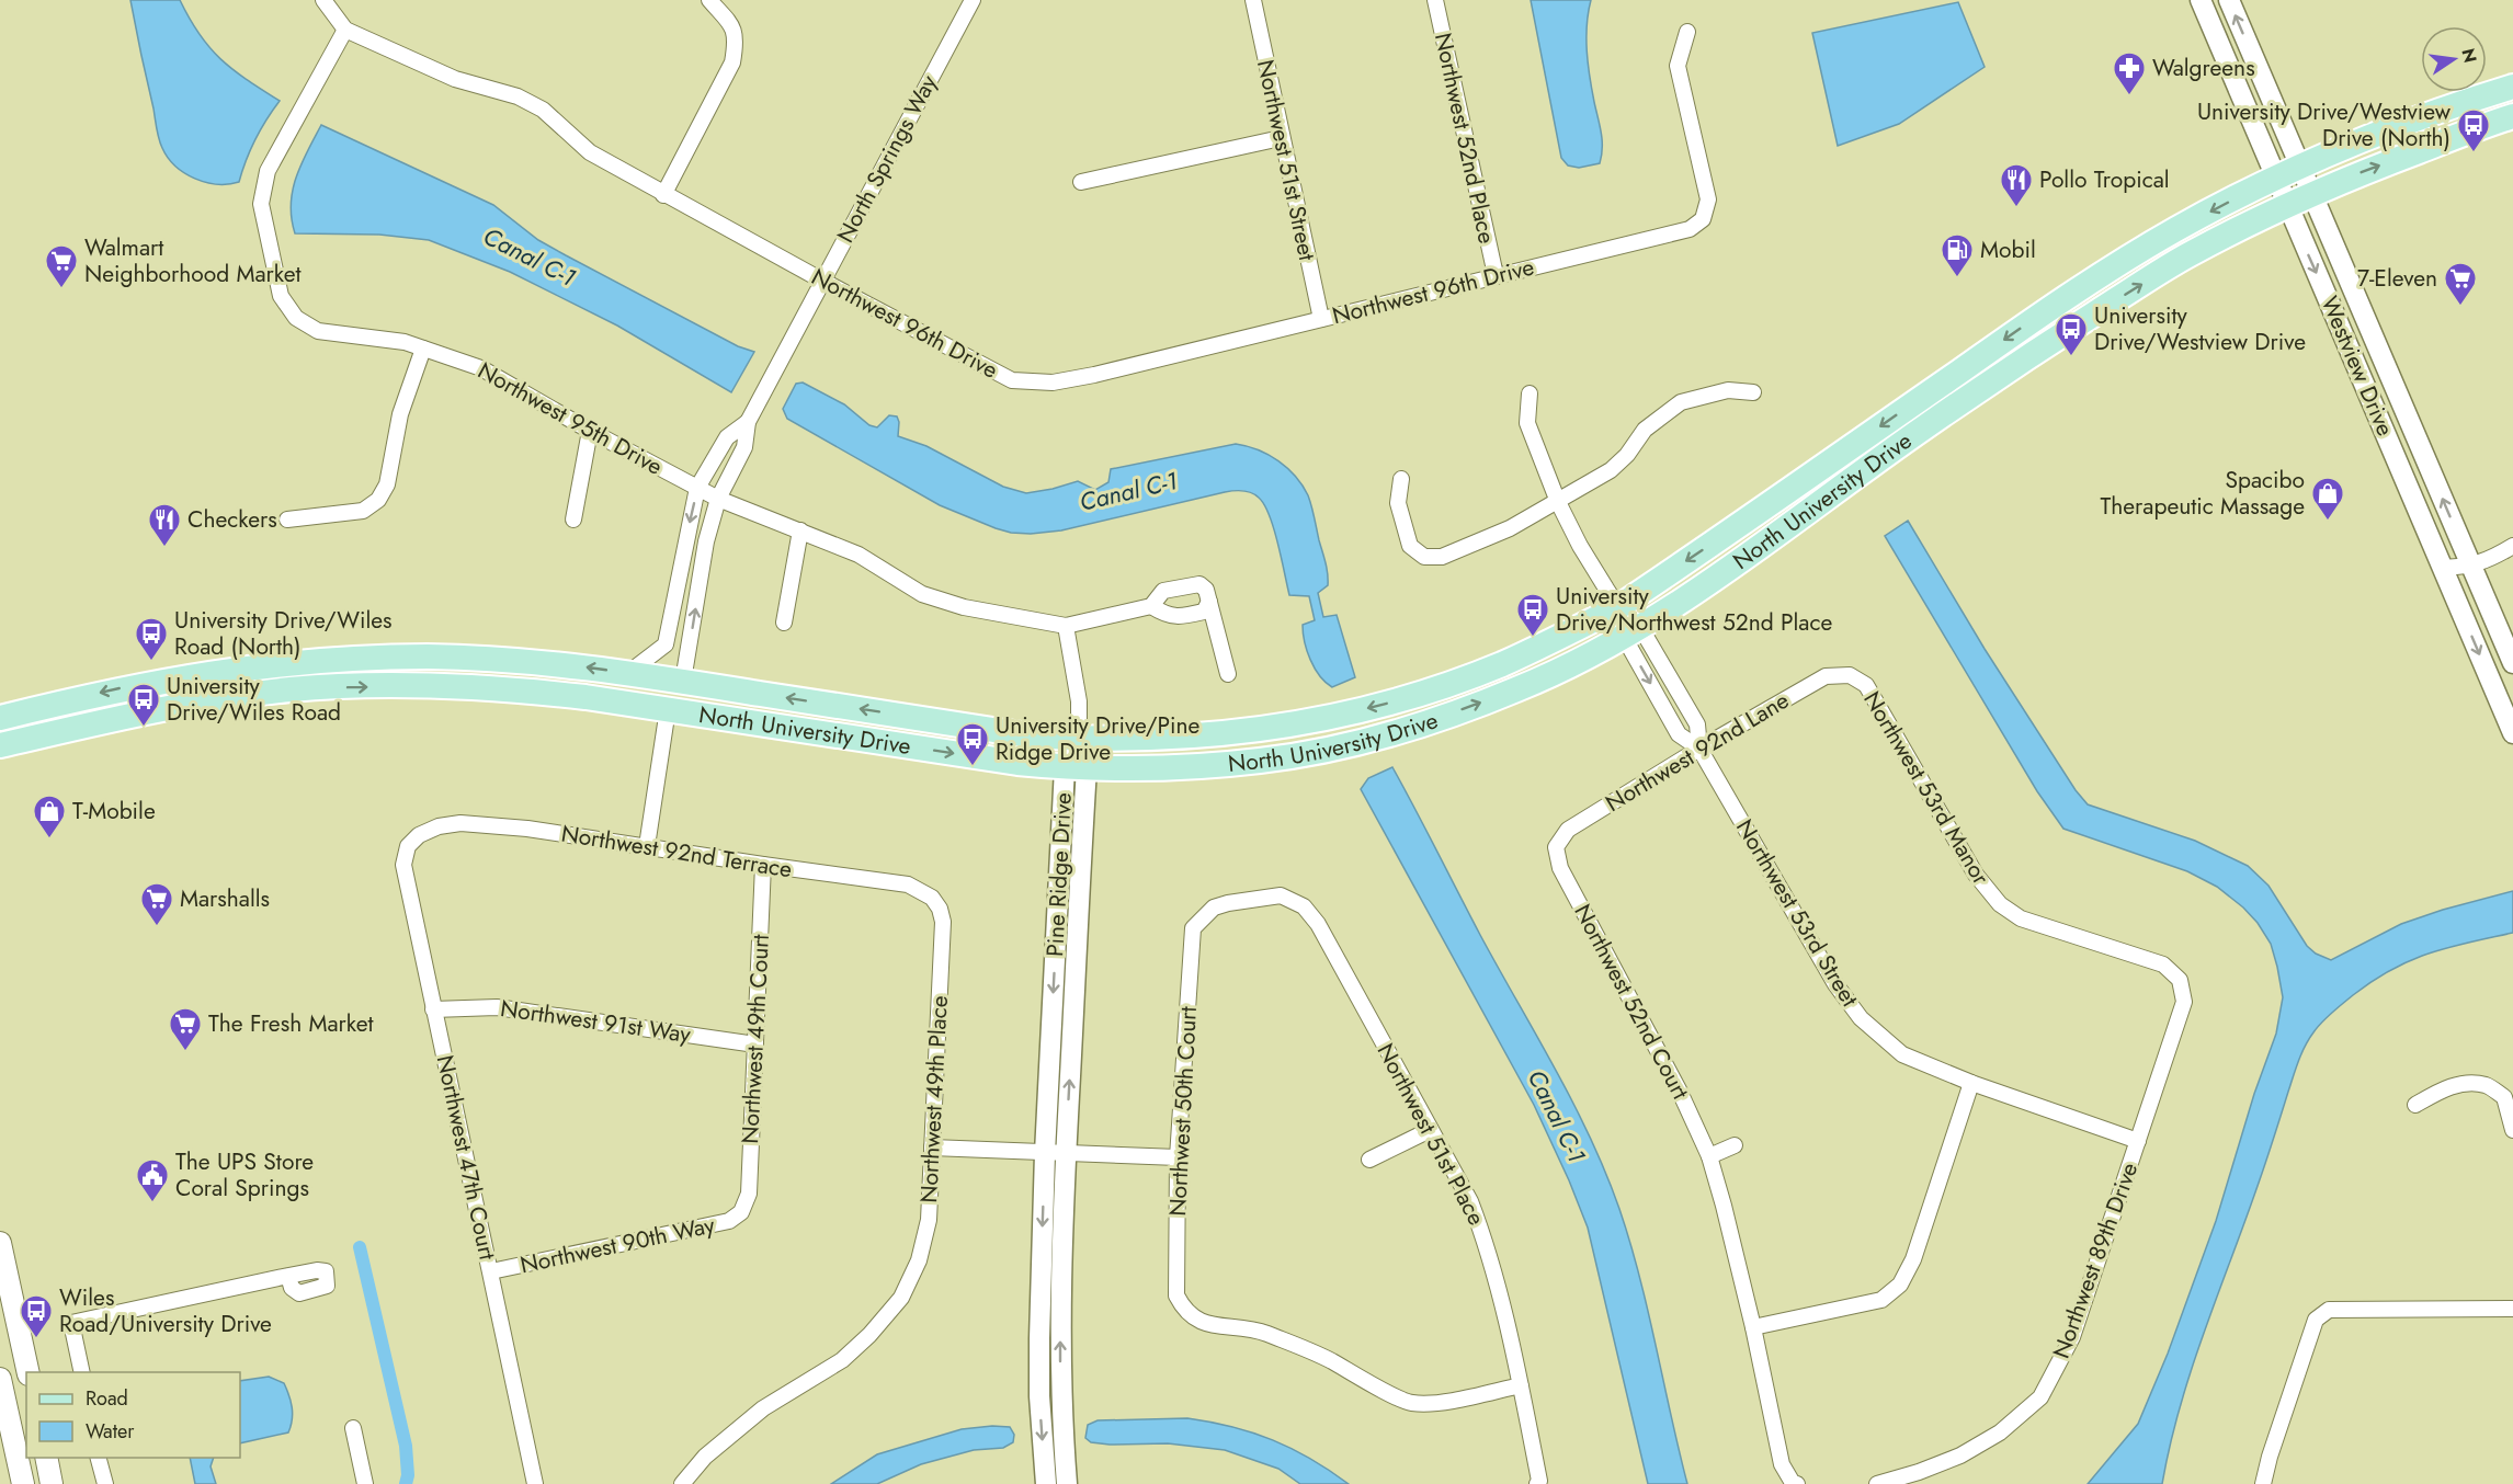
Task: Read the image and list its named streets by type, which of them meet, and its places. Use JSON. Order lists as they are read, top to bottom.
{
  "streets": {
    "main road": ["North University Drive"],
    "street": [
      "Northwest 52nd Place",
      "North Springs Way",
      "Northwest 51st Street",
      "Northwest 96th Drive",
      "Westview Drive",
      "Northwest 95th Drive",
      "Northwest 92nd Lane",
      "Northwest 53rd Manor",
      "Northwest 92nd Terrace",
      "Pine Ridge Drive",
      "Northwest 53rd Street",
      "Northwest 52nd Court",
      "Northwest 91st Way",
      "Northwest 49th Court",
      "Northwest 49th Place",
      "Northwest 50th Court",
      "Northwest 51st Place",
      "Northwest 47th Court",
      "Northwest 90th Way",
      "Northwest 89th Drive"
    ]
  },
  "crossings": [
    ["Northwest 52nd Place", "Northwest 96th Drive"],
    ["North Springs Way", "Northwest 96th Drive"],
    ["North Springs Way", "Northwest 95th Drive"],
    ["North Springs Way", "North University Drive"],
    ["Northwest 51st Street", "Northwest 96th Drive"],
    ["Northwest 96th Drive", "Northwest 95th Drive"],
    ["Westview Drive", "North University Drive"],
    ["North University Drive", "Pine Ridge Drive"],
    ["North University Drive", "Northwest 53rd Street"],
    ["Northwest 92nd Lane", "Northwest 53rd Manor"],
    ["Northwest 92nd Lane", "Northwest 53rd Street"],
    ["Northwest 92nd Lane", "Northwest 52nd Court"],
    ["Northwest 53rd Manor", "Northwest 89th Drive"],
    ["Northwest 92nd Terrace", "Northwest 49th Court"],
    ["Northwest 92nd Terrace", "Northwest 49th Place"],
    ["Northwest 92nd Terrace", "Northwest 47th Court"],
    ["Northwest 53rd Street", "Northwest 89th Drive"],
    ["Northwest 91st Way", "Northwest 49th Court"],
    ["Northwest 91st Way", "Northwest 47th Court"],
    ["Northwest 49th Court", "Northwest 90th Way"],
    ["Northwest 50th Court", "Northwest 51st Place"],
    ["Northwest 47th Court", "Northwest 90th Way"]
  ],
  "water": ["Canal C-1"],
  "places": {
    "pharmacy": ["Walgreens"],
    "bus stop": [
      "University Drive/Westview Drive (North)",
      "University Drive/Westview Drive",
      "University Drive/Northwest 52nd Place",
      "University Drive/Wiles Road (North)",
      "University Drive/Wiles Road",
      "University Drive/Pine Ridge Drive",
      "Wiles Road/University Drive"
    ],
    "restaurant": ["Pollo Tropical", "Checkers"],
    "fuel station": ["Mobil"],
    "supermarket": [
      "Walmart Neighborhood Market",
      "7-Eleven",
      "Marshalls",
      "The Fresh Market"
    ],
    "shop": ["Spacibo Therapeutic Massage", "T-Mobile"],
    "public building": ["The UPS Store Coral Springs"]
  },
  "legend": ["Road", "Water"],
  "north": "right"
}
